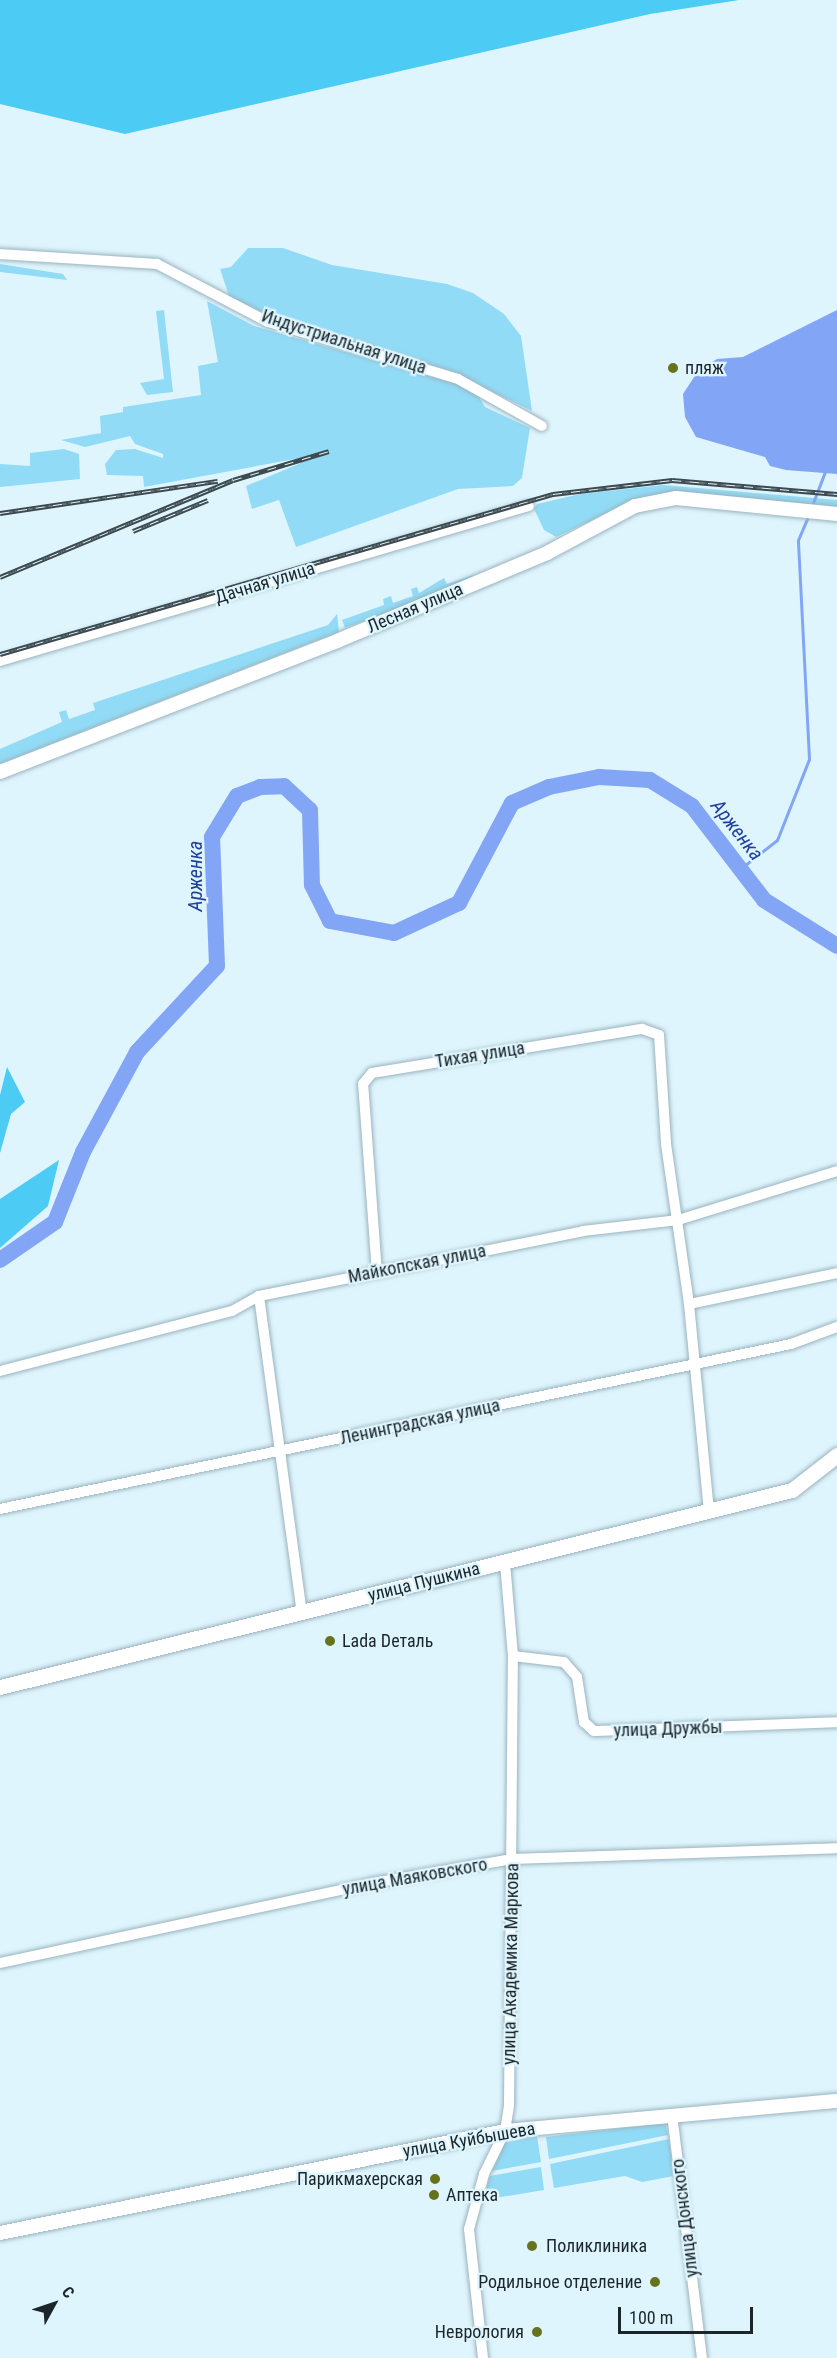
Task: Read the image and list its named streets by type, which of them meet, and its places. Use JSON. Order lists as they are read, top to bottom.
{
  "streets": {
    "main road": ["улица Пушкина"],
    "street": [
      "Индустриальная улица",
      "Дачная улица",
      "Лесная улица",
      "Тихая улица",
      "Майкопская улица",
      "Ленинградская улица",
      "улица Дружбы",
      "улица Маяковского",
      "улица Академика Маркова",
      "улица Куйбышева",
      "улица Донского"
    ]
  },
  "crossings": [
    ["Тихая улица", "Майкопская улица"],
    ["улица Пушкина", "улица Академика Маркова"],
    ["улица Дружбы", "улица Академика Маркова"],
    ["улица Маяковского", "улица Академика Маркова"],
    ["улица Академика Маркова", "улица Куйбышева"],
    ["улица Куйбышева", "улица Донского"]
  ],
  "water": ["Арженка"],
  "places": [
    "пляж",
    "Lada Dеталь",
    "Парикмахерская",
    "Аптека",
    "Поликлиника",
    "Родильное отделение",
    "Неврология"
  ],
  "scale_bar": "100 m",
  "north": "top right"
}
